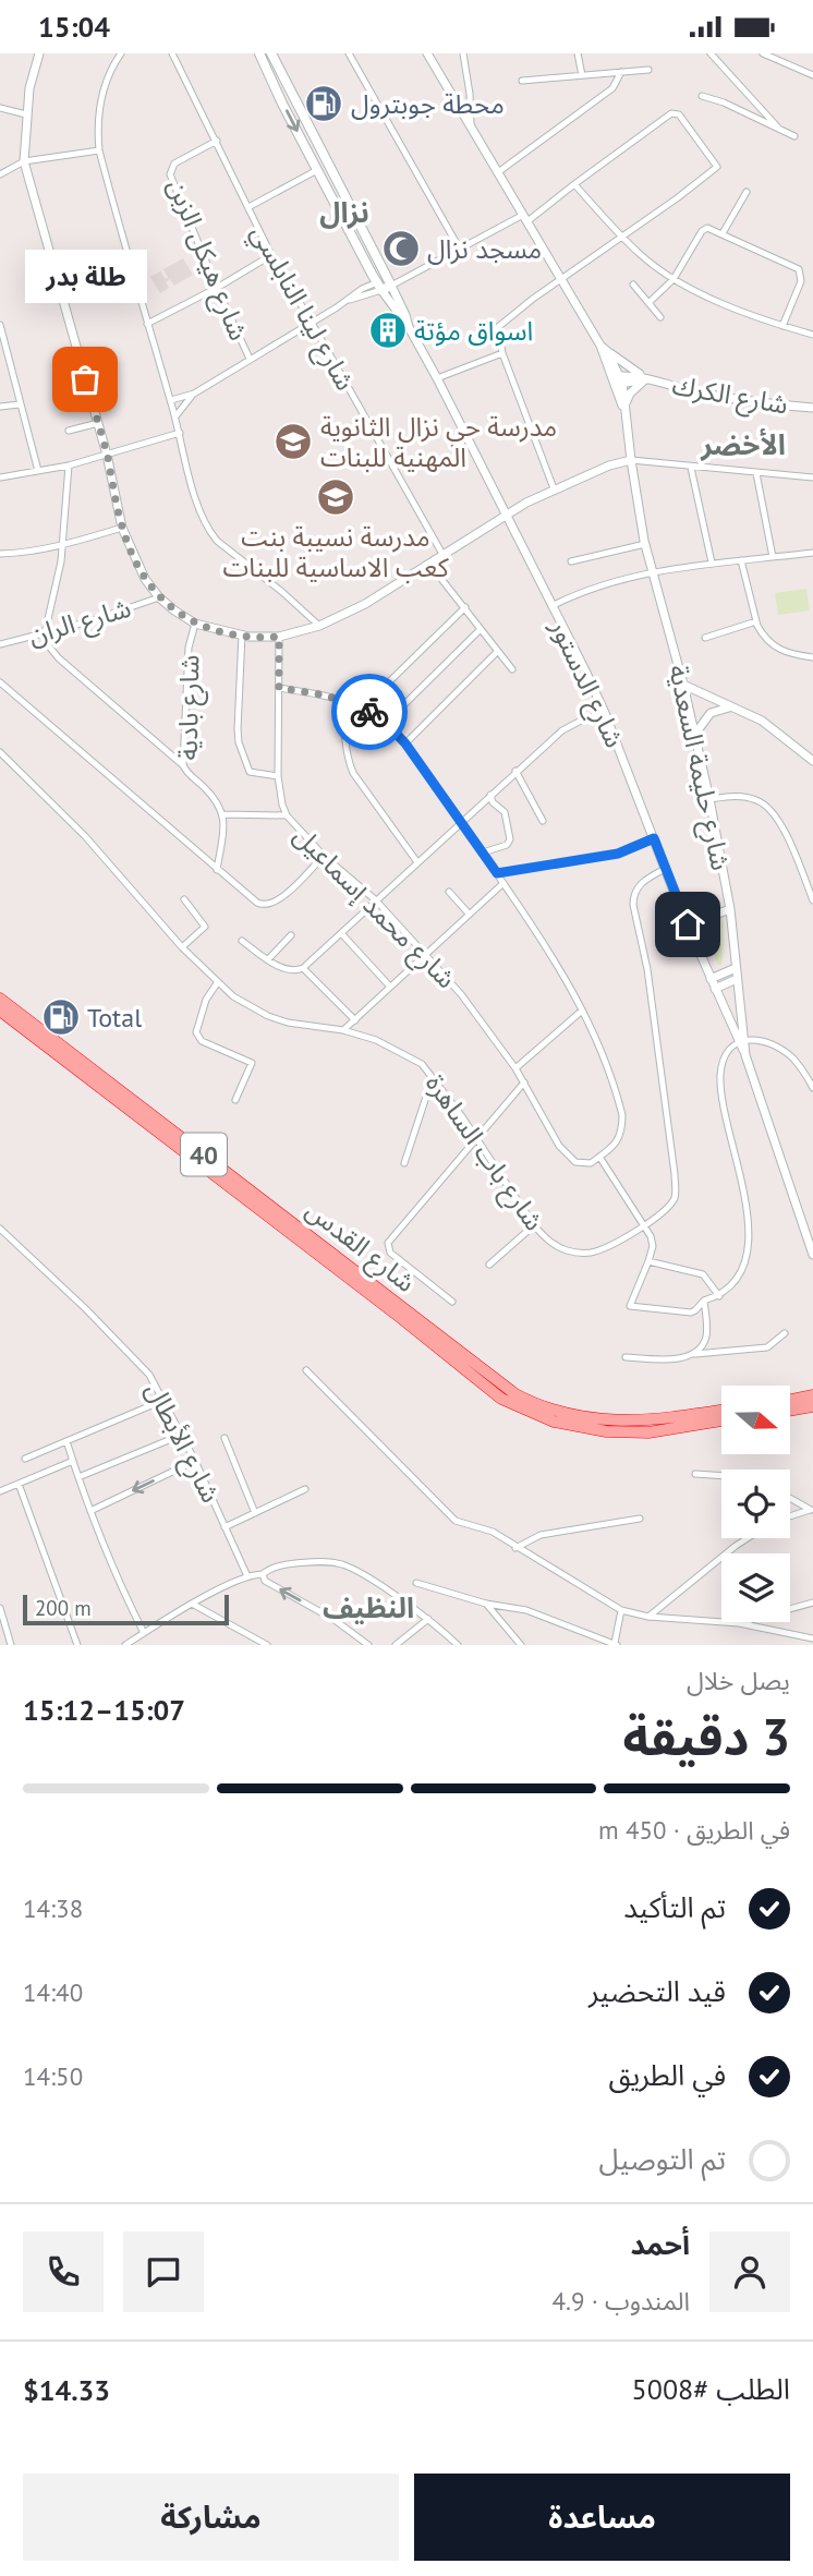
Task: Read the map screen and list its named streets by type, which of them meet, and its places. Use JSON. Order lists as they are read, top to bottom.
{
  "streets": {
    "highway": ["40", "شارع القدس"],
    "main road": ["شارع الدستور"],
    "street": [
      "شارع هيكل الزبن",
      "شارع لينا النابلسي",
      "شارع الكرك",
      "شارع الران",
      "شارع بادية",
      "شارع حليمة السعدية",
      "شارع محمد إسماعيل",
      "شارع باب الساهرة",
      "شارع الأبطال"
    ]
  },
  "crossings": [
    ["شارع هيكل الزبن", "شارع لينا النابلسي"],
    ["شارع الكرك", "شارع حليمة السعدية"],
    ["شارع الدستور", "شارع حليمة السعدية"],
    ["شارع الدستور", "شارع باب الساهرة"],
    ["شارع بادية", "شارع محمد إسماعيل"]
  ],
  "districts": ["نزال", "الأخضر", "النظيف"],
  "places": {
    "fuel station": ["محطة جوبترول", "Total"],
    "mosque": ["مسجد نزال"],
    "building": ["اسواق مؤتة"],
    "other": ["طلة بدر"],
    "school or university": ["مدرسة حي نزال الثانوية المهنية للبنات", "مدرسة نسيبة بنت كعب الاساسية للبنات"]
  },
  "scale_bar": "200 m",
  "north": "right",
  "page": {
    "status": "15:04",
    "bubble": "طلة بدر",
    "scale": "200 m",
    "heading": ["3 دقيقة", "يصل خلال", "15:07–15:12"],
    "panel": [
      "أحمد",
      "المندوب · 4.9",
      "الطلب #5008",
      "$14.33"
    ],
    "bar": "في الطريق · 450 m",
    "list": [
      ["تم التأكيد", "14:38"],
      ["قيد التحضير", "14:40"],
      ["في الطريق", "14:50"],
      "تم التوصيل"
    ],
    "buttons": ["مساعدة", "مشاركة"]
  }
}
